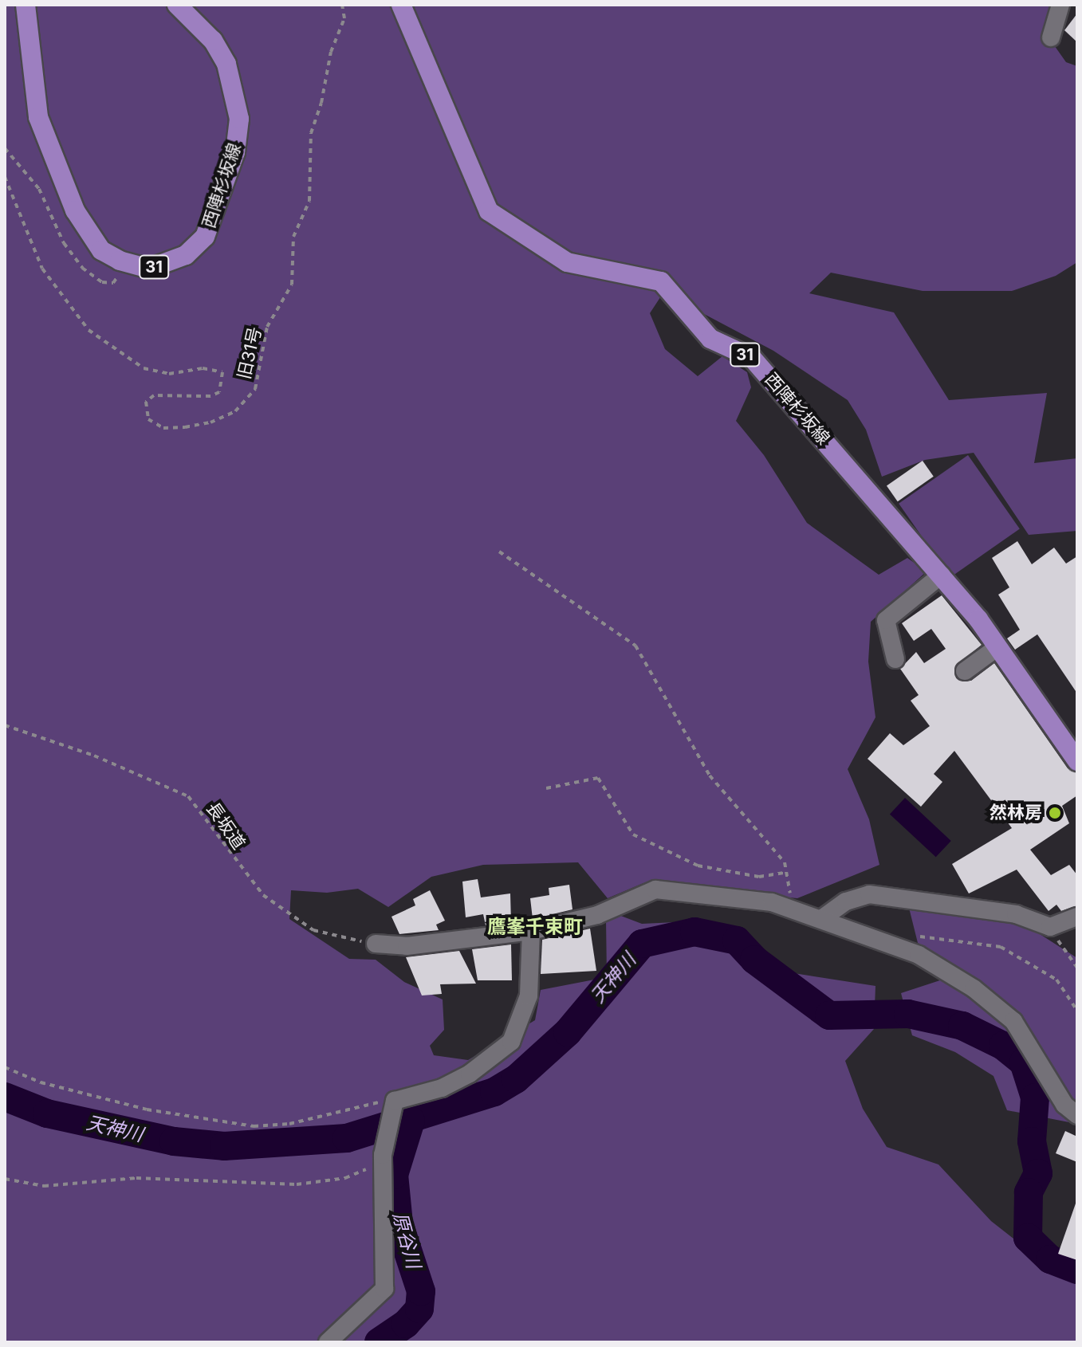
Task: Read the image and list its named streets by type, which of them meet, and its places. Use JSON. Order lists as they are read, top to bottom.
{
  "streets": {
    "main road": ["西陣杉坂線", "31"],
    "path": ["旧31号", "長坂道"]
  },
  "crossings": [
    ["西陣杉坂線", "31"]
  ],
  "districts": ["鷹峯千束町"],
  "water": ["天神川", "原谷川"],
  "places": ["然林房"]
}
